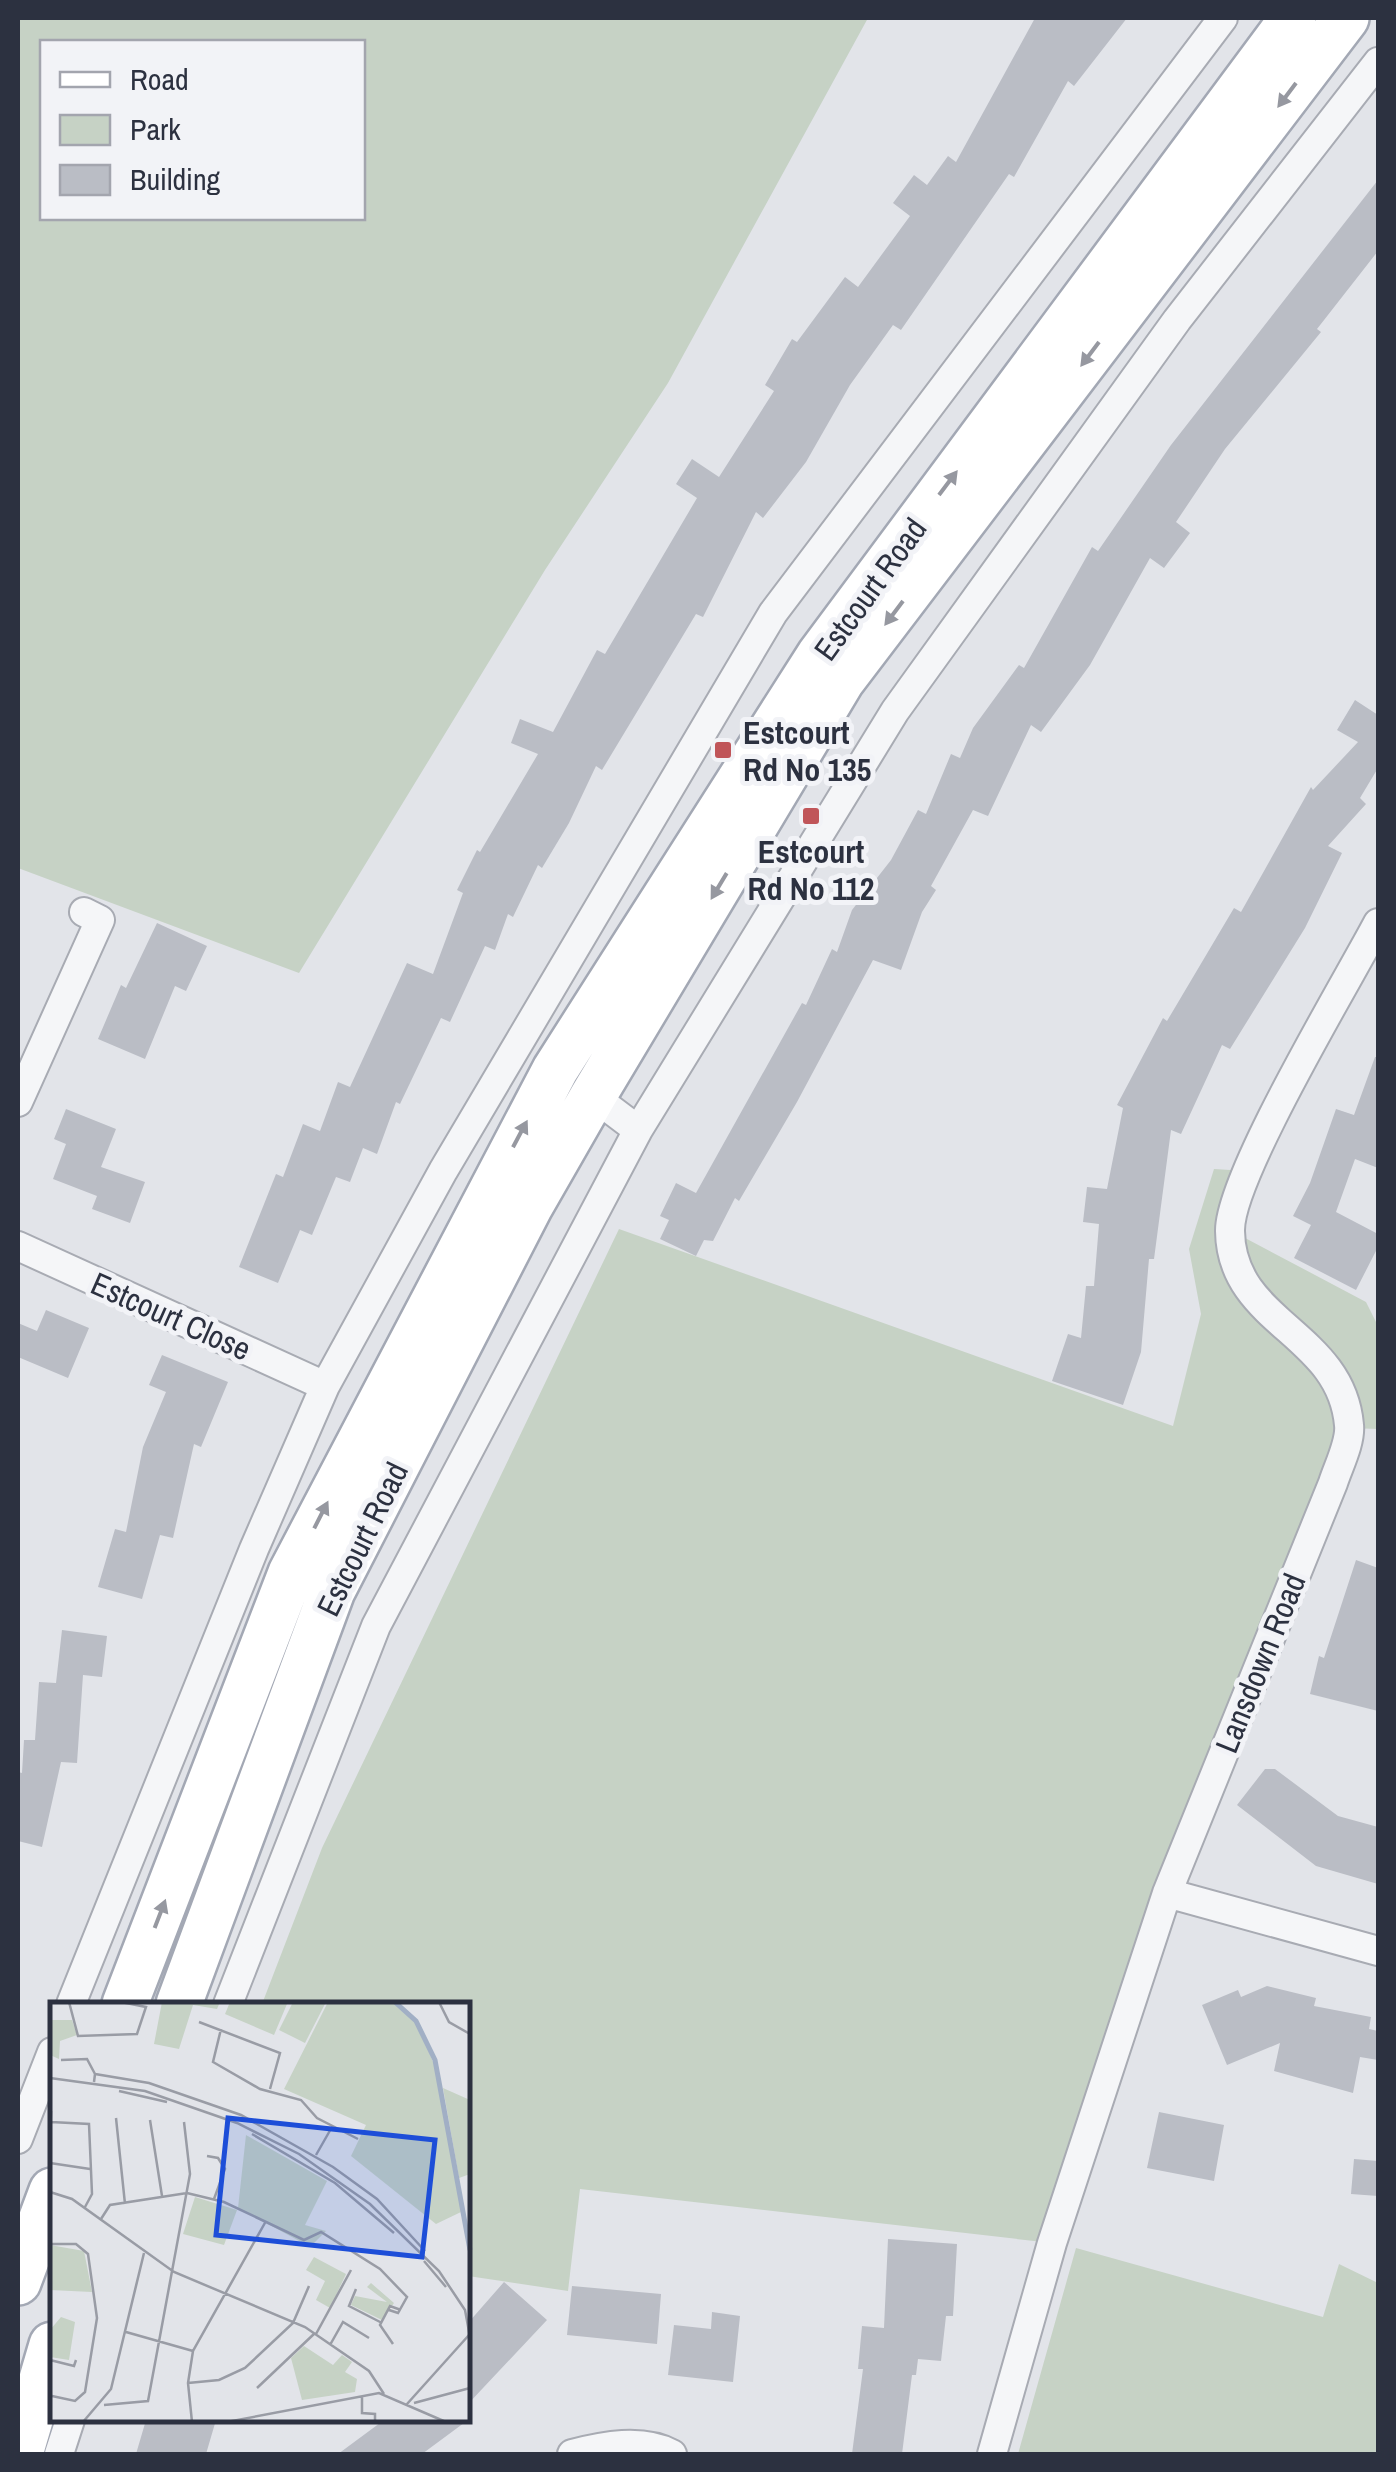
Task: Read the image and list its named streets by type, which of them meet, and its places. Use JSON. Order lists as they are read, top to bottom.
{
  "streets": {
    "main road": ["Estcourt Road"],
    "street": ["Estcourt Close", "Lansdown Road"]
  },
  "crossings": [
    ["Estcourt Road", "Estcourt Close"]
  ],
  "places": {
    "transit": ["Estcourt Rd No 135", "Estcourt Rd No 112"]
  },
  "legend": ["Road", "Park", "Building"]
}
